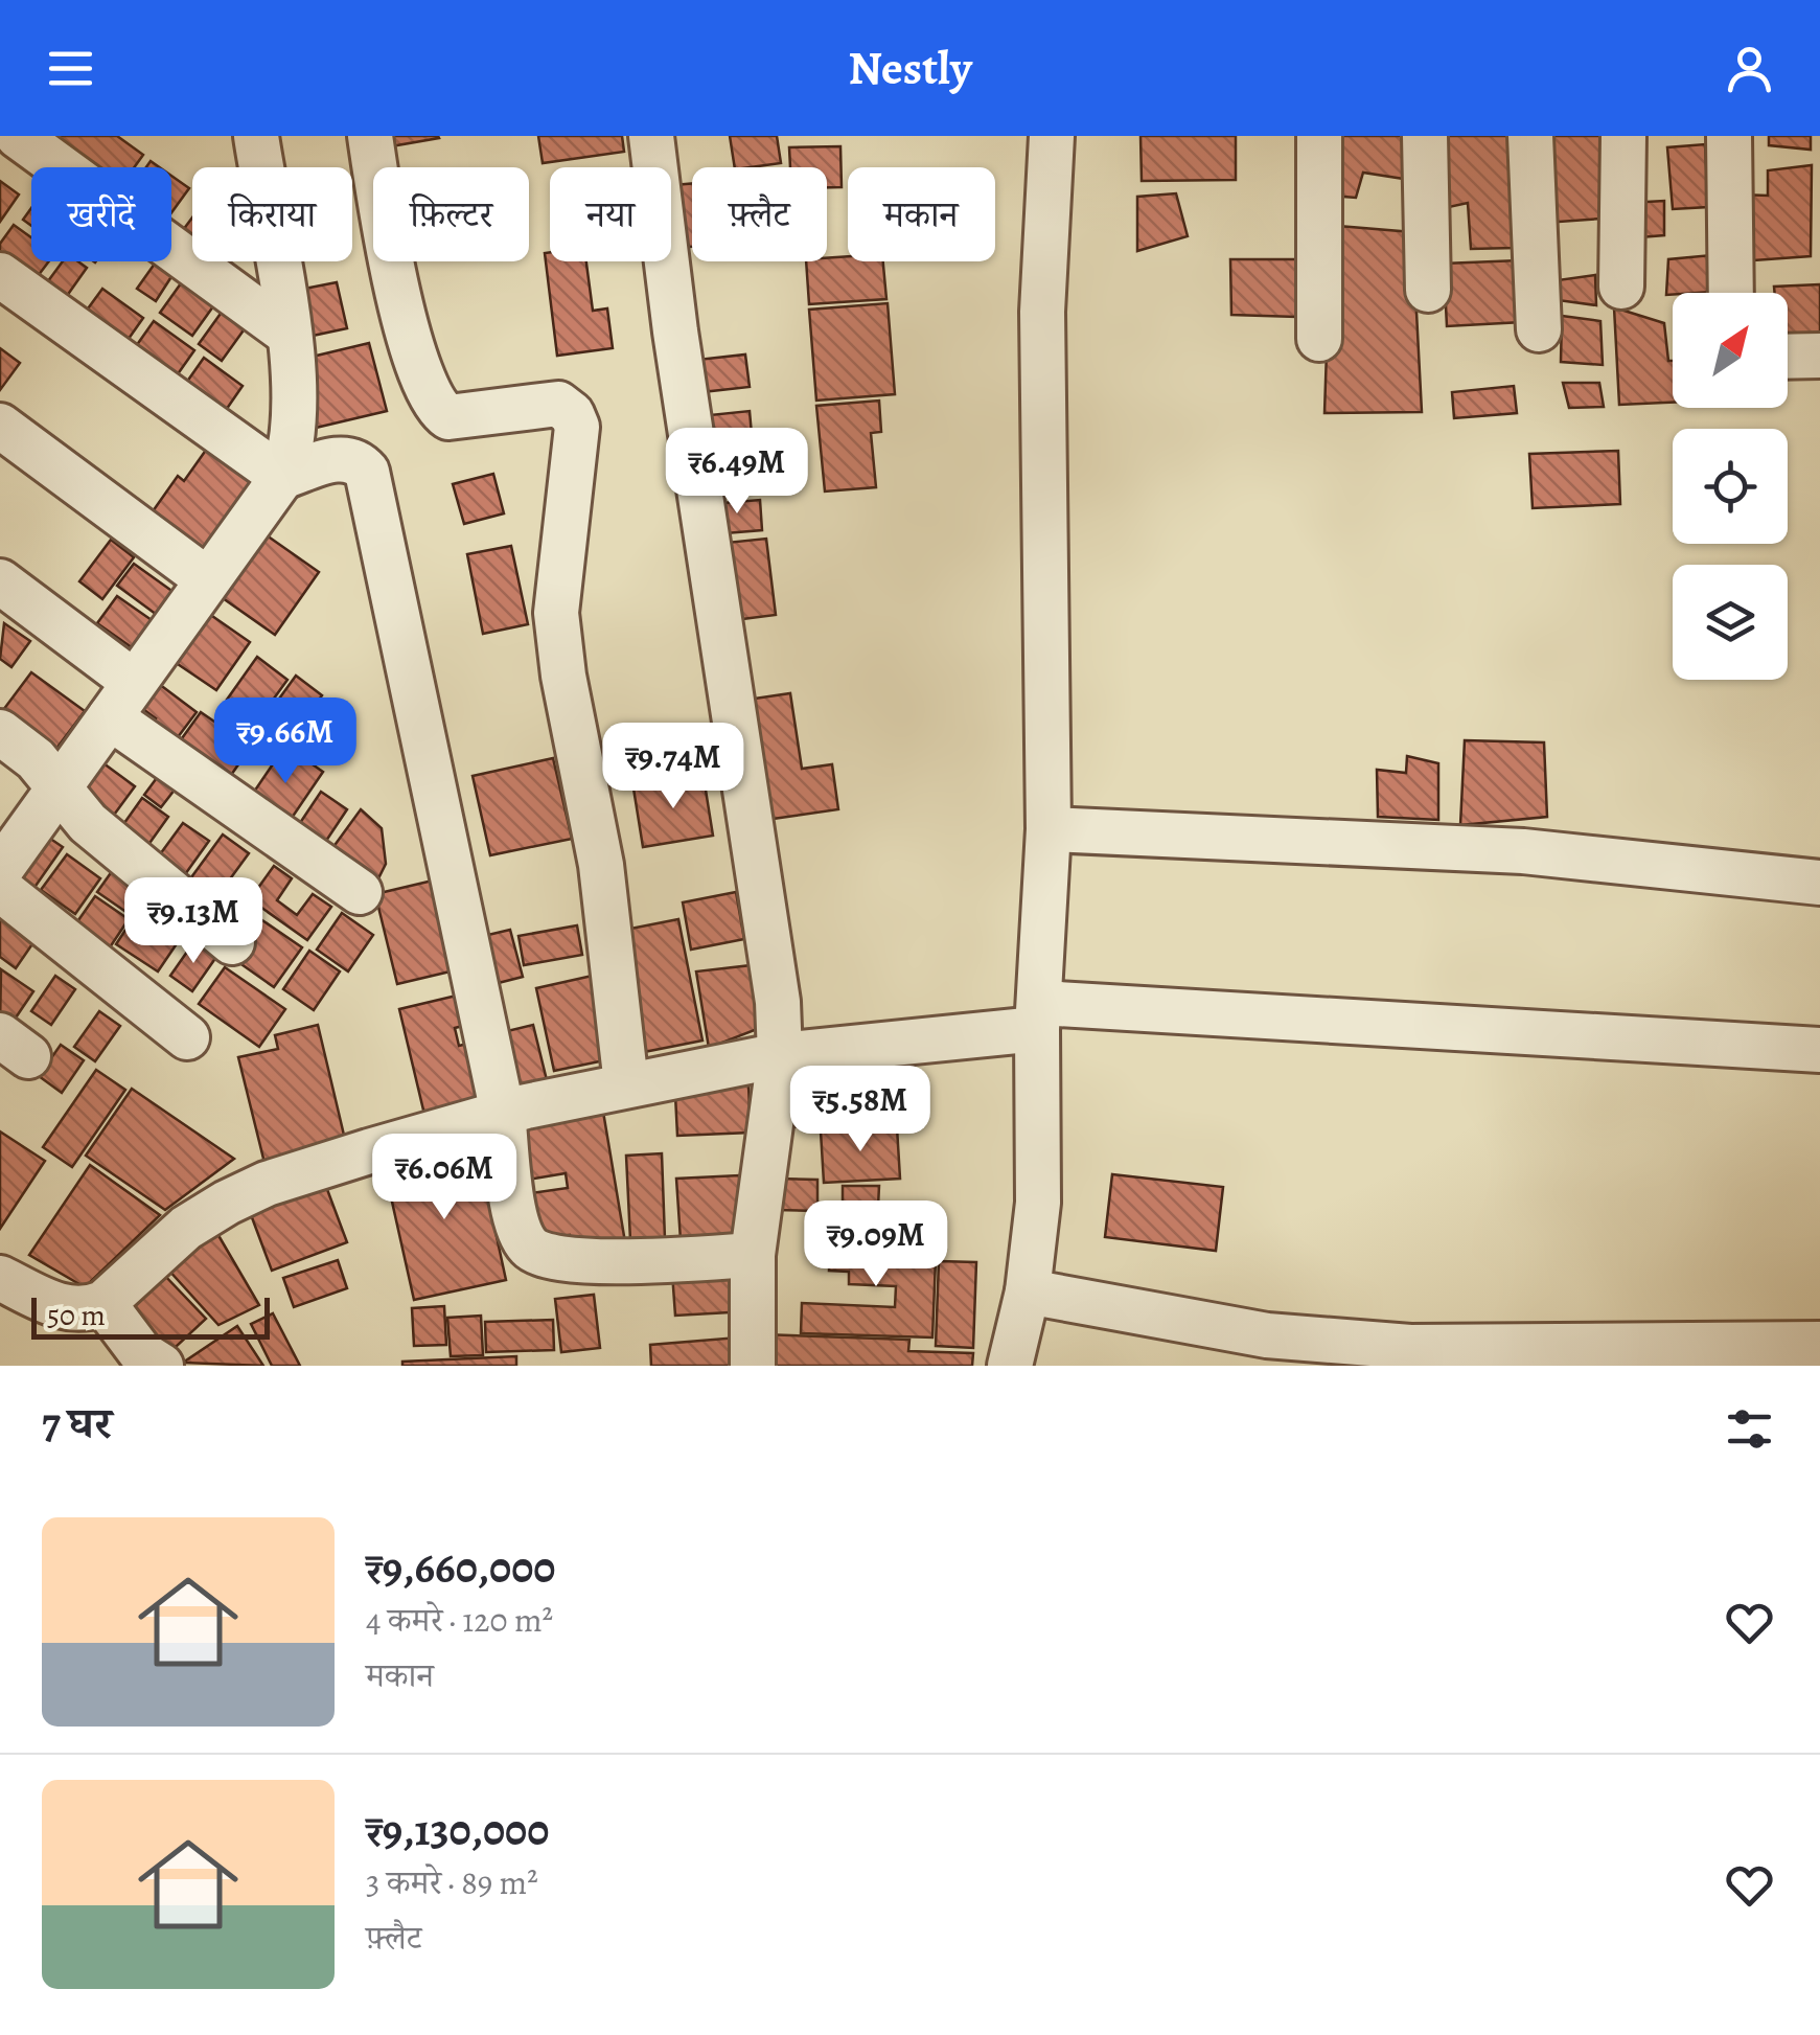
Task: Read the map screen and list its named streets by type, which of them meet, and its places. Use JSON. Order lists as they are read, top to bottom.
{
  "scale_bar": "50 m",
  "north": "top right",
  "page": {
    "header": "Nestly",
    "chip": [
      "खरीदें",
      "किराया",
      "फ़िल्टर",
      "नया",
      "फ़्लैट",
      "मकान"
    ],
    "price": [
      "₹6.49M",
      "₹9.66M",
      "₹9.74M",
      "₹9.13M",
      "₹5.58M",
      "₹6.06M",
      "₹9.09M"
    ],
    "scale": "50 m",
    "heading": "7 घर",
    "list": [
      {
        "name": "₹9,660,000",
        "note": "4 कमरे · 120 m² · मकान"
      },
      {
        "name": "₹9,130,000",
        "note": "3 कमरे · 89 m² · फ़्लैट"
      }
    ]
  }
}
